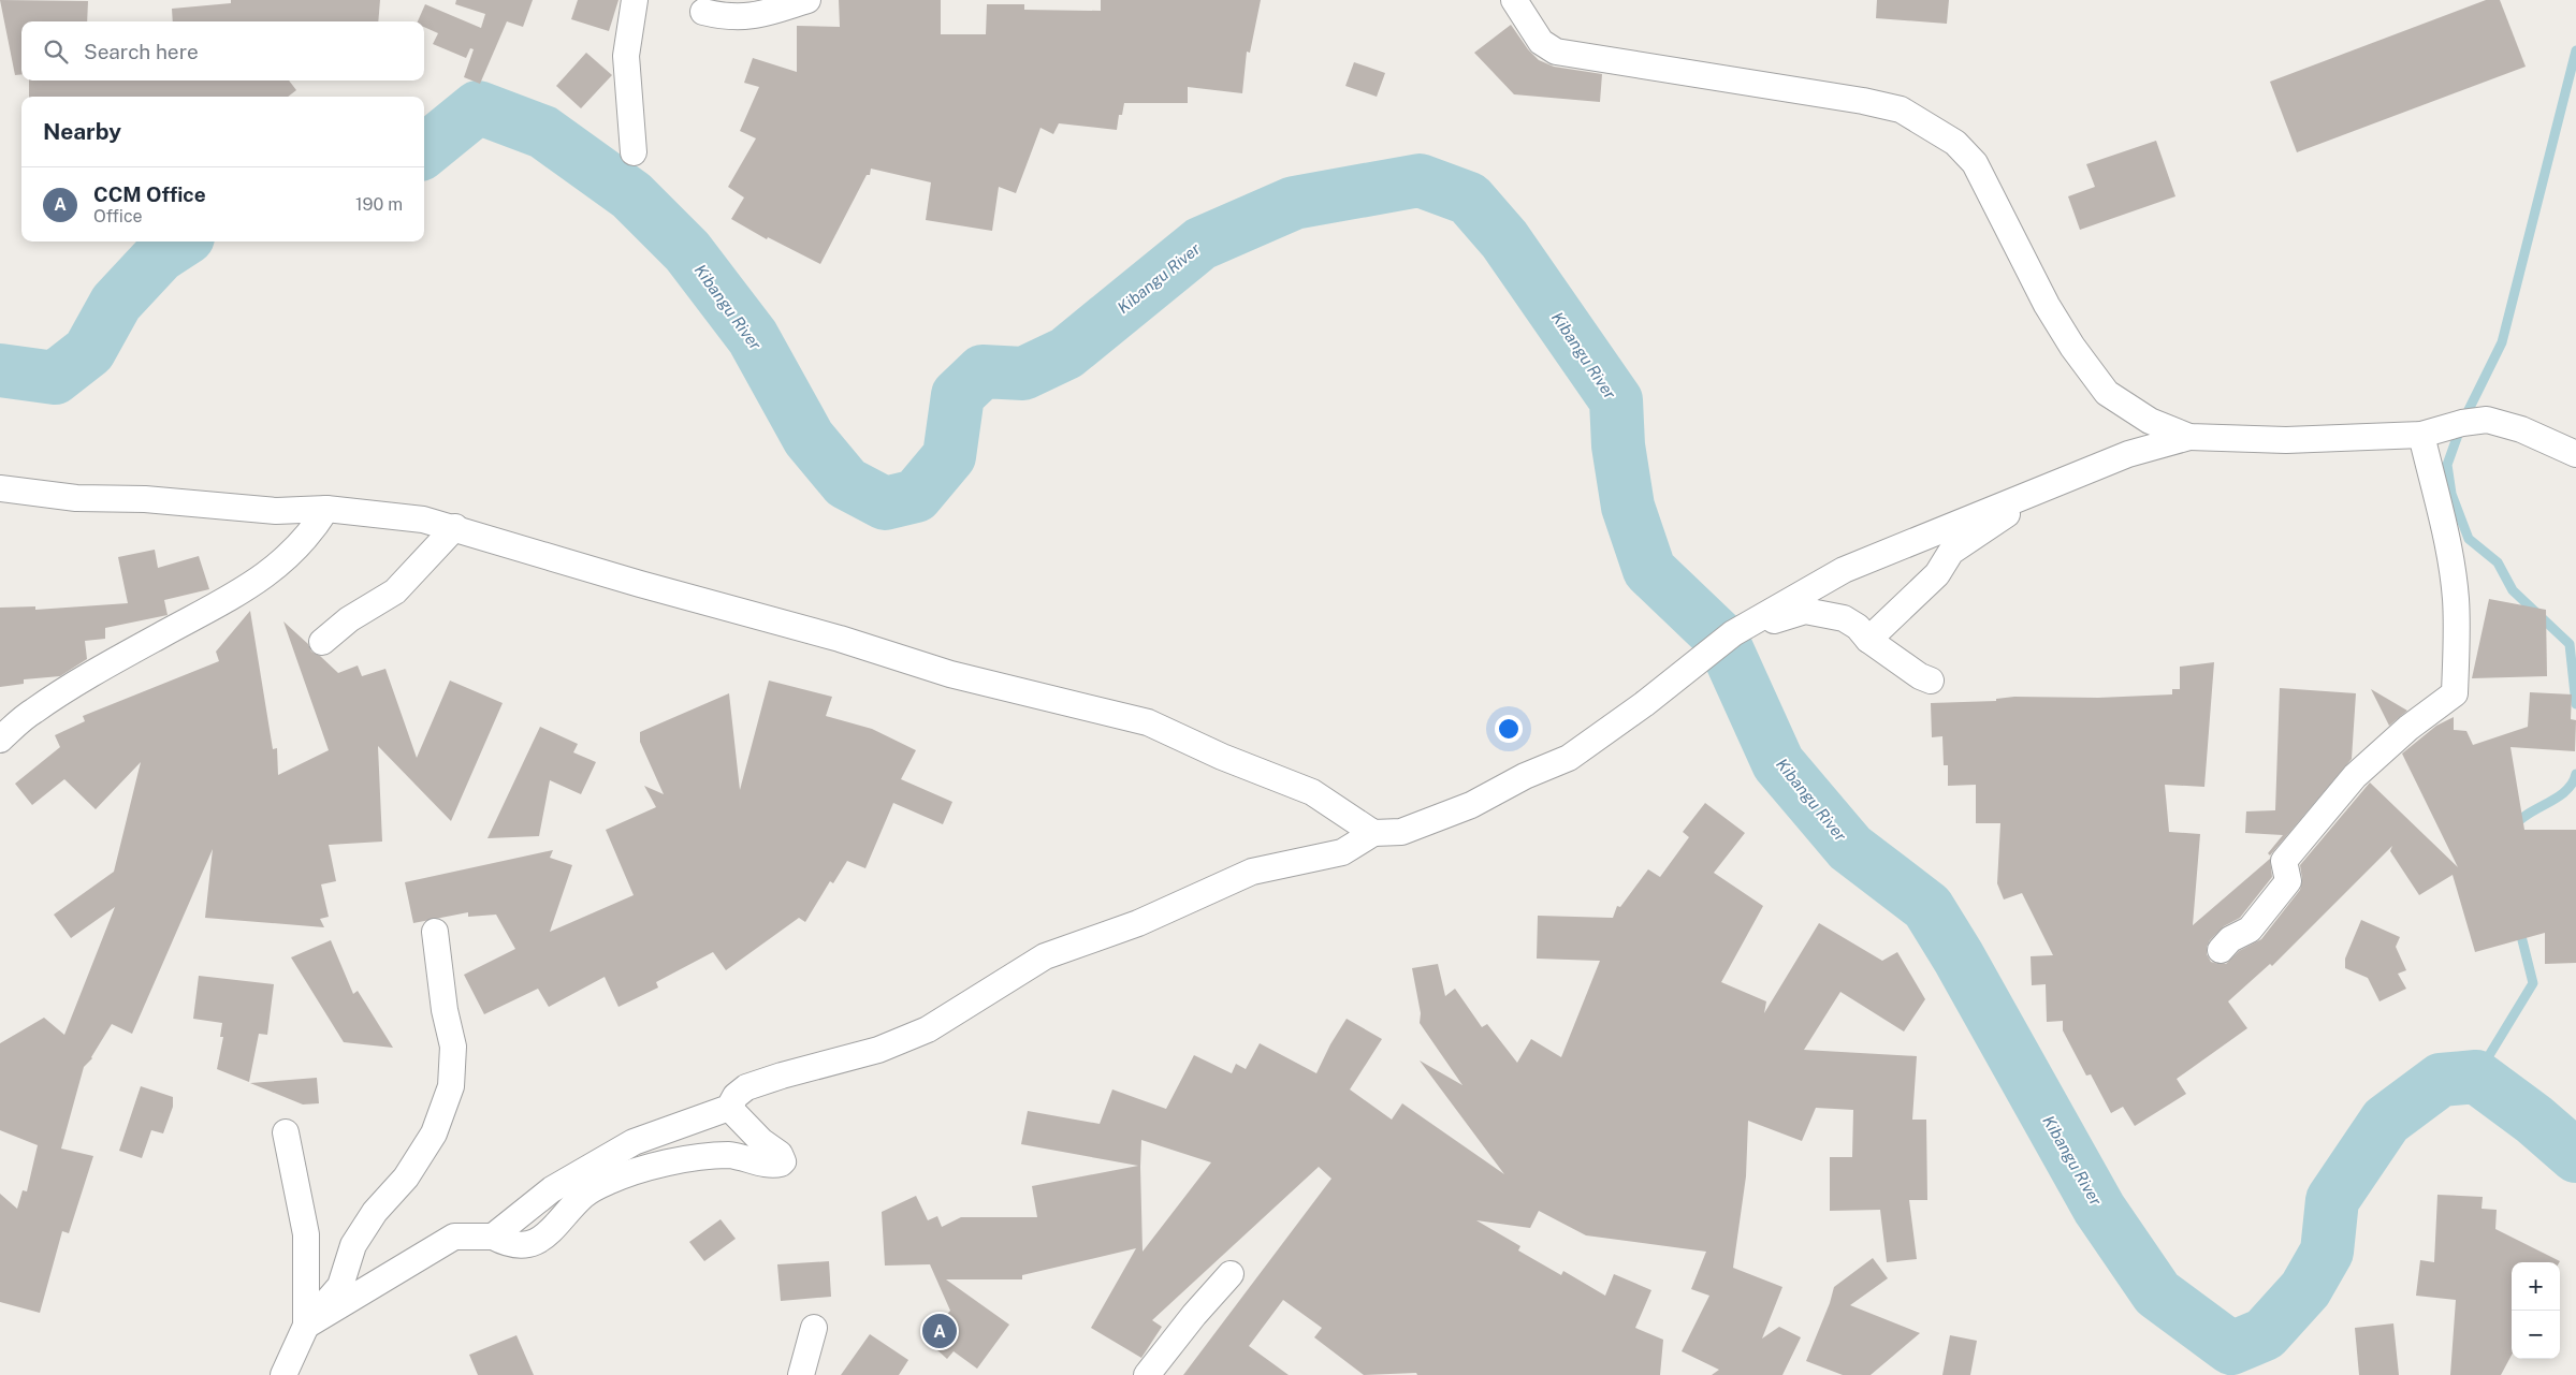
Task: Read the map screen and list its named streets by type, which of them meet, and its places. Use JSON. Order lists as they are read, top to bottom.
{
  "water": ["Kibangu River"],
  "page": {
    "search": "Search here",
    "heading": "Nearby",
    "list": [
      {
        "mark": "A",
        "name": "CCM Office",
        "note": "Office",
        "value": "190 m"
      }
    ],
    "map_buttons": ["+", "−"],
    "pins": "A"
  }
}
